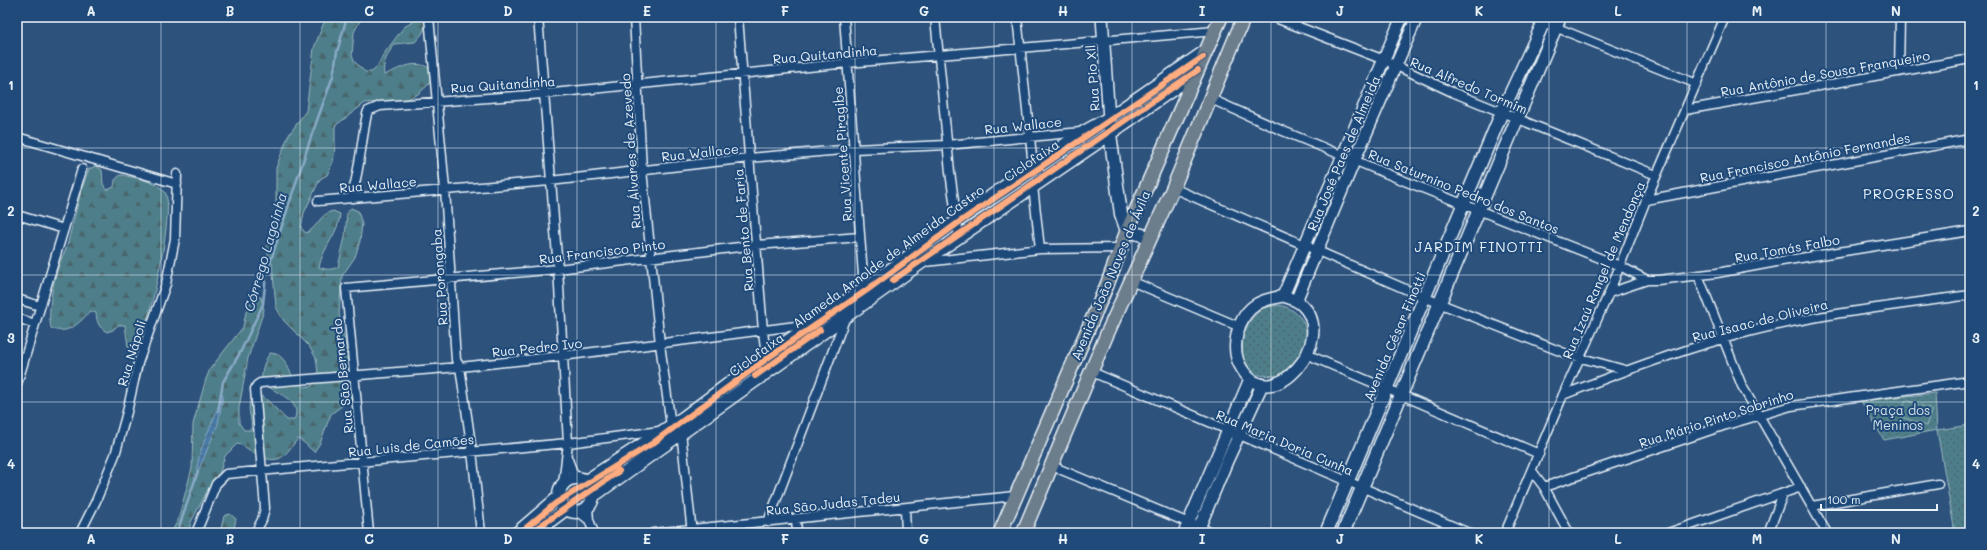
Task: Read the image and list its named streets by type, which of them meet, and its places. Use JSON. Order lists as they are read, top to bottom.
{
  "streets": {
    "main road": [
      "Rua Pio Xll",
      "Alameda Arnolde de Almeida Castro",
      "Avenida João Naves de Ávila",
      "Avenida César Finotti"
    ],
    "street": [
      "Rua Quitandinha",
      "Rua Antônio de Sousa Franqueiro",
      "Rua Alfredo Tormim",
      "Rua Wallace",
      "Rua Álvares de Azevedo",
      "Rua José Paes de Almeida",
      "Rua Vicente Piragibe",
      "Rua Francisco Antônio Fernandes",
      "Rua Saturnino Pedro dos Santos",
      "Rua Bento de Faria",
      "Rua Tomás Falbo",
      "Rua Francisco Pinto",
      "Rua Izaú Rangel de Mendonça",
      "Rua Porongaba",
      "Rua Isaac de Oliveira",
      "Rua Pedro Ivo",
      "Rua Nápoli",
      "Rua São Bernardo",
      "Rua Mário Pinto Sobrinho",
      "Rua Maria Doria Cunha",
      "Rua Luis de Camões",
      "Rua São Judas Tadeu"
    ],
    "cycle path": ["Ciclofaixa"]
  },
  "crossings": [
    ["Rua Quitandinha", "Rua Pio Xll"],
    ["Rua Quitandinha", "Rua Wallace"],
    ["Rua Quitandinha", "Rua Álvares de Azevedo"],
    ["Rua Quitandinha", "Rua Vicente Piragibe"],
    ["Rua Quitandinha", "Rua Bento de Faria"],
    ["Rua Quitandinha", "Avenida João Naves de Ávila"],
    ["Rua Quitandinha", "Rua Porongaba"],
    ["Rua Antônio de Sousa Franqueiro", "Rua Izaú Rangel de Mendonça"],
    ["Rua Pio Xll", "Alameda Arnolde de Almeida Castro"],
    ["Rua Pio Xll", "Avenida João Naves de Ávila"],
    ["Rua Alfredo Tormim", "Rua José Paes de Almeida"],
    ["Rua Alfredo Tormim", "Rua Izaú Rangel de Mendonça"],
    ["Rua Alfredo Tormim", "Avenida César Finotti"],
    ["Rua Wallace", "Rua Álvares de Azevedo"],
    ["Rua Wallace", "Rua Vicente Piragibe"],
    ["Rua Wallace", "Rua Bento de Faria"],
    ["Rua Wallace", "Alameda Arnolde de Almeida Castro"],
    ["Rua Wallace", "Rua Porongaba"],
    ["Rua Álvares de Azevedo", "Rua Francisco Pinto"],
    ["Rua Álvares de Azevedo", "Alameda Arnolde de Almeida Castro"],
    ["Rua Álvares de Azevedo", "Rua Pedro Ivo"],
    ["Rua Álvares de Azevedo", "Rua Luis de Camões"],
    ["Rua Álvares de Azevedo", "Rua São Judas Tadeu"],
    ["Rua José Paes de Almeida", "Rua Saturnino Pedro dos Santos"],
    ["Rua Vicente Piragibe", "Rua Francisco Pinto"],
    ["Rua Vicente Piragibe", "Alameda Arnolde de Almeida Castro"],
    ["Rua Francisco Antônio Fernandes", "Rua Izaú Rangel de Mendonça"],
    ["Rua Saturnino Pedro dos Santos", "Rua Tomás Falbo"],
    ["Rua Saturnino Pedro dos Santos", "Rua Izaú Rangel de Mendonça"],
    ["Rua Saturnino Pedro dos Santos", "Avenida João Naves de Ávila"],
    ["Rua Saturnino Pedro dos Santos", "Avenida César Finotti"],
    ["Rua Bento de Faria", "Rua Francisco Pinto"],
    ["Rua Bento de Faria", "Alameda Arnolde de Almeida Castro"],
    ["Rua Bento de Faria", "Rua Pedro Ivo"],
    ["Rua Tomás Falbo", "Rua Izaú Rangel de Mendonça"],
    ["Rua Francisco Pinto", "Rua Porongaba"],
    ["Rua Francisco Pinto", "Rua São Bernardo"],
    ["Alameda Arnolde de Almeida Castro", "Avenida João Naves de Ávila"],
    ["Alameda Arnolde de Almeida Castro", "Rua Pedro Ivo"],
    ["Alameda Arnolde de Almeida Castro", "Rua Luis de Camões"],
    ["Rua Izaú Rangel de Mendonça", "Rua Isaac de Oliveira"],
    ["Avenida João Naves de Ávila", "Rua Maria Doria Cunha"],
    ["Avenida João Naves de Ávila", "Rua São Judas Tadeu"],
    ["Rua Porongaba", "Rua Pedro Ivo"],
    ["Rua Porongaba", "Rua Luis de Camões"],
    ["Avenida César Finotti", "Rua Maria Doria Cunha"],
    ["Rua Pedro Ivo", "Rua São Bernardo"],
    ["Rua Pedro Ivo", "Rua Luis de Camões"],
    ["Rua São Bernardo", "Rua Luis de Camões"]
  ],
  "districts": ["PROGRESSO", "JARDIM FINOTTI"],
  "water": ["Córrego Lagoinha"],
  "parks": ["Praça dos Meninos"],
  "scale_bar": "100 m",
  "grid": {
    "columns": [
      "A",
      "B",
      "C",
      "D",
      "E",
      "F",
      "G",
      "H",
      "I",
      "J",
      "K",
      "L",
      "M",
      "N"
    ],
    "rows": [
      "1",
      "2",
      "3",
      "4"
    ]
  }
}
